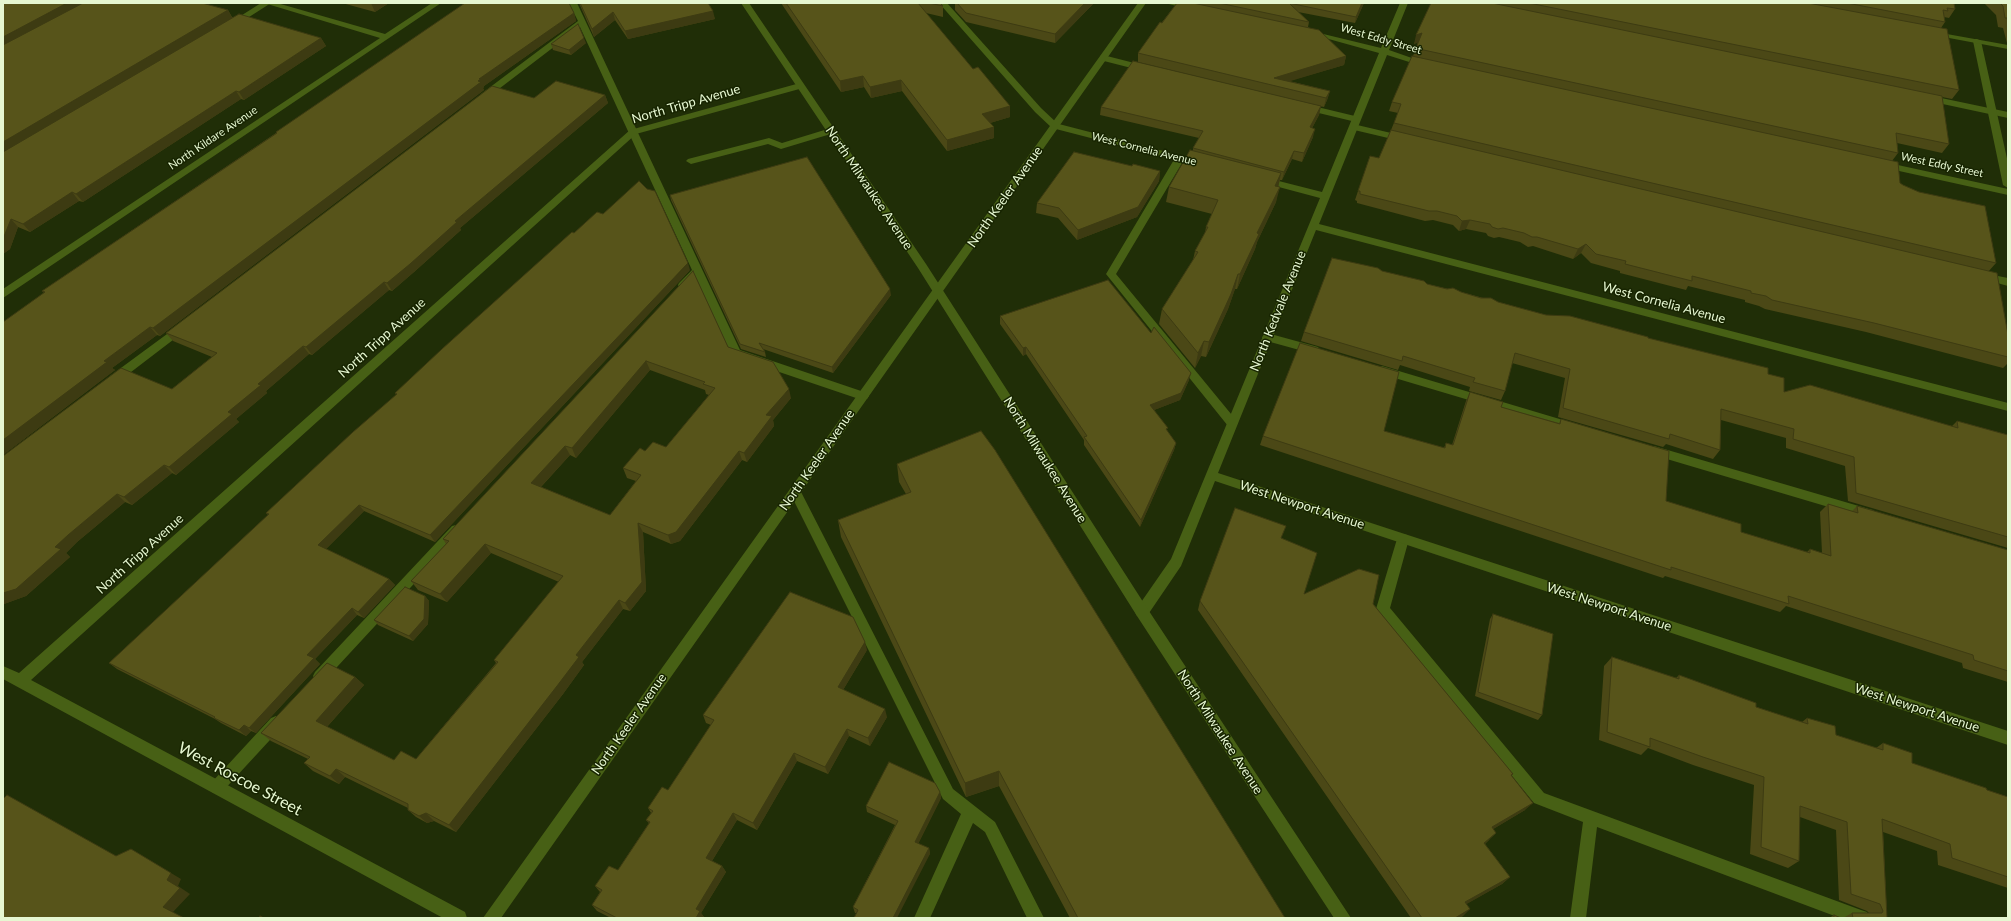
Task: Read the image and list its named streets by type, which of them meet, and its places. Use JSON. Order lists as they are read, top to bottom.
{
  "streets": {
    "street": [
      "West Eddy Street",
      "North Tripp Avenue",
      "North Kildare Avenue",
      "West Cornelia Avenue",
      "North Milwaukee Avenue",
      "North Keeler Avenue",
      "North Kedvale Avenue",
      "West Newport Avenue",
      "West Roscoe Street"
    ]
  },
  "crossings": [
    ["West Eddy Street", "North Kedvale Avenue"],
    ["North Tripp Avenue", "North Milwaukee Avenue"],
    ["North Tripp Avenue", "West Roscoe Street"],
    ["West Cornelia Avenue", "North Keeler Avenue"],
    ["West Cornelia Avenue", "North Kedvale Avenue"],
    ["North Milwaukee Avenue", "North Keeler Avenue"],
    ["North Milwaukee Avenue", "North Kedvale Avenue"],
    ["North Kedvale Avenue", "West Newport Avenue"]
  ]
}
